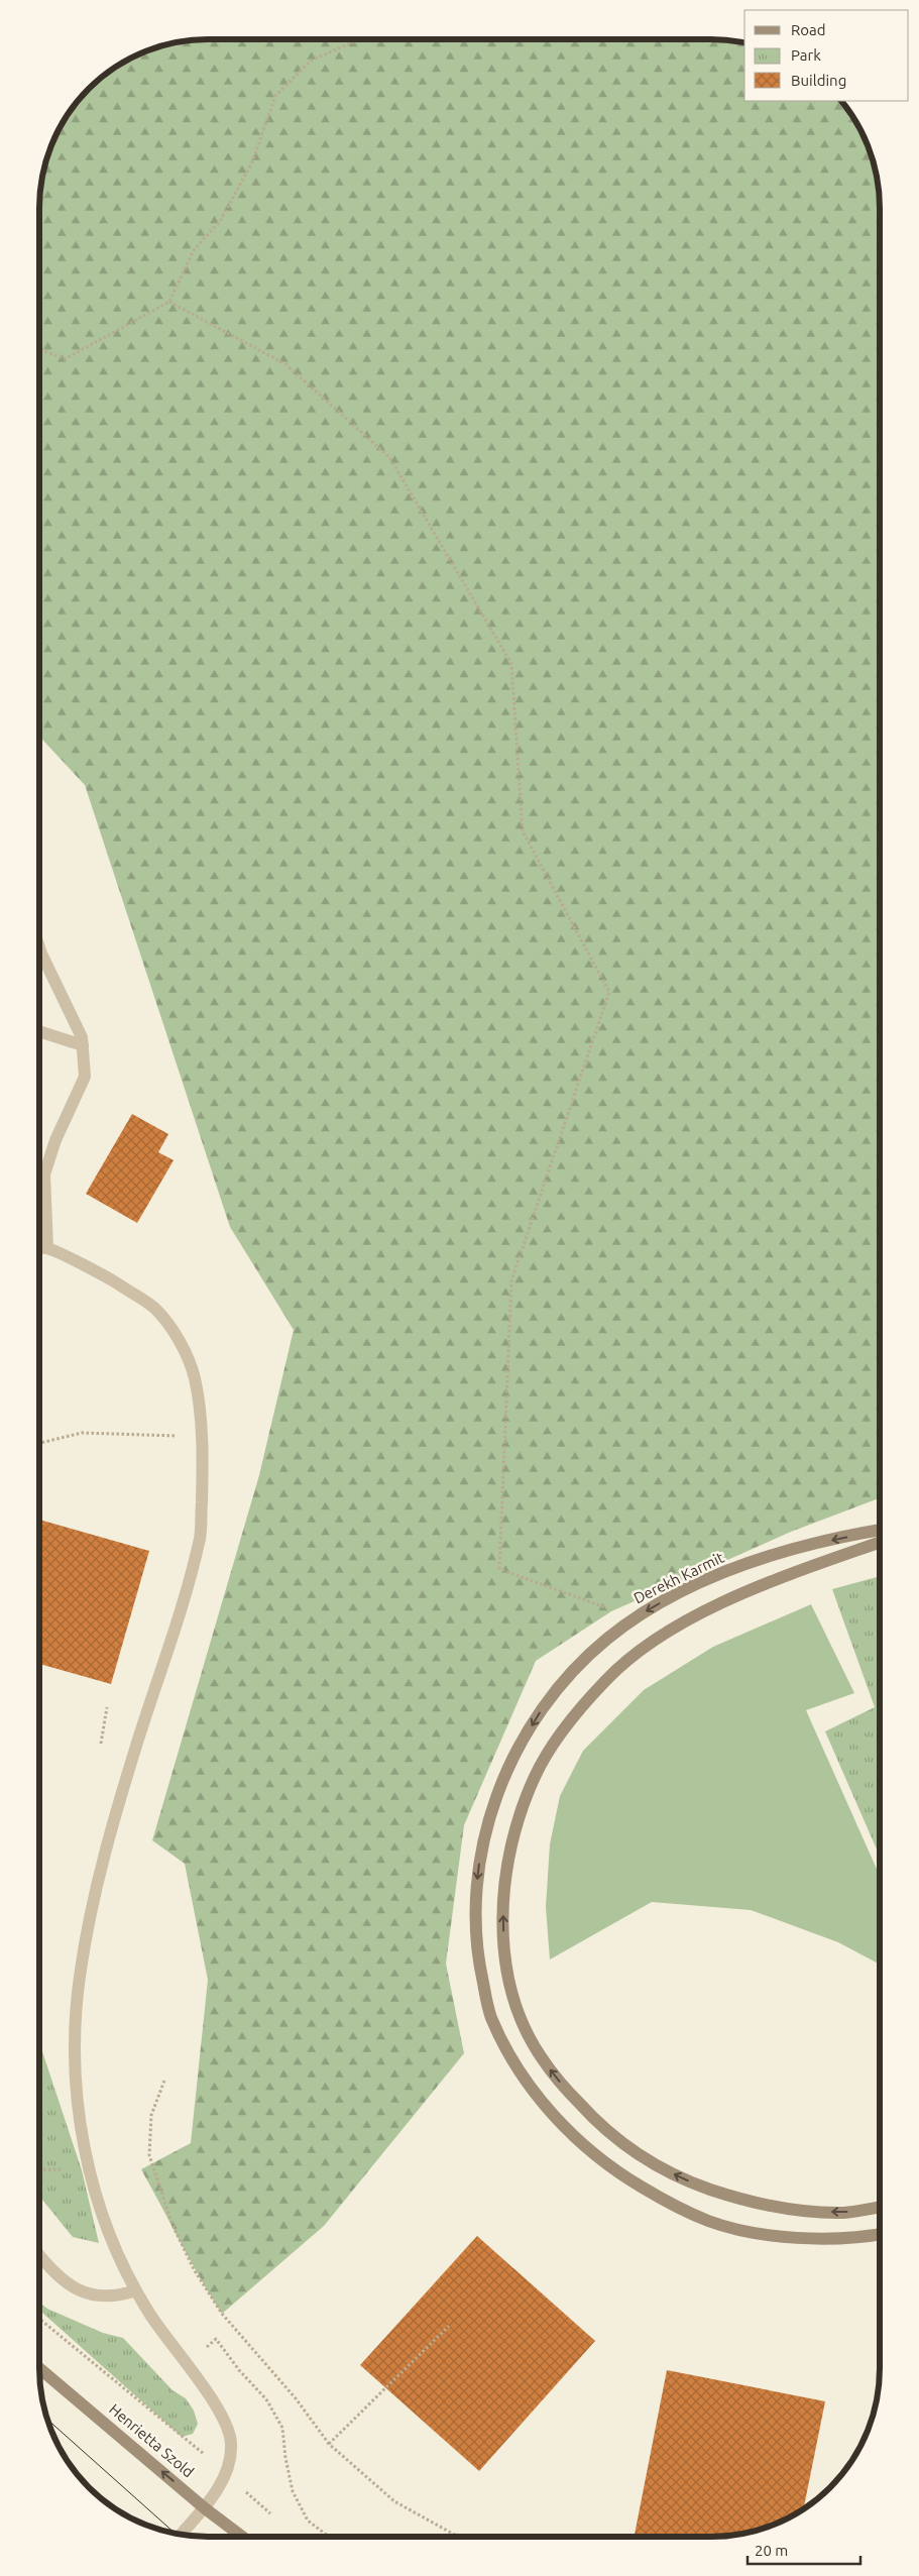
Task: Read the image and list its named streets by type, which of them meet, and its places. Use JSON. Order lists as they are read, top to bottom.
{
  "streets": {
    "street": ["Derekh Karmit", "Henrietta Szold"]
  },
  "one_way": ["Henrietta Szold"],
  "legend": ["Road", "Park", "Building"],
  "scale_bar": "20 m"
}
